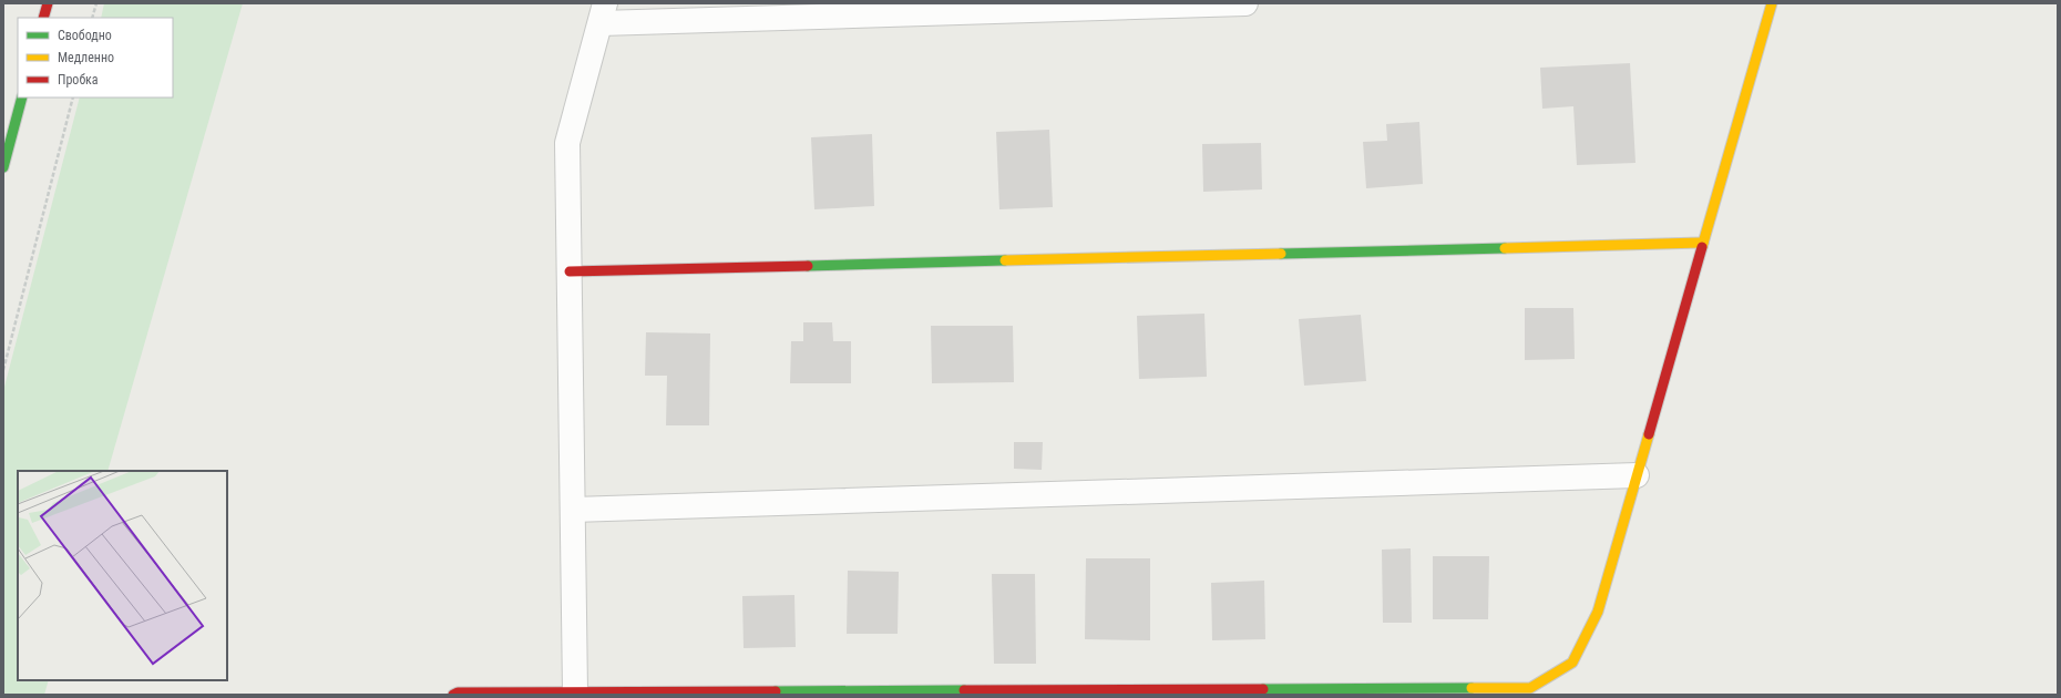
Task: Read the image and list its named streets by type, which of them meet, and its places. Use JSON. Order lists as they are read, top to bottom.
{
  "legend": ["Свободно", "Медленно", "Пробка"]
}
